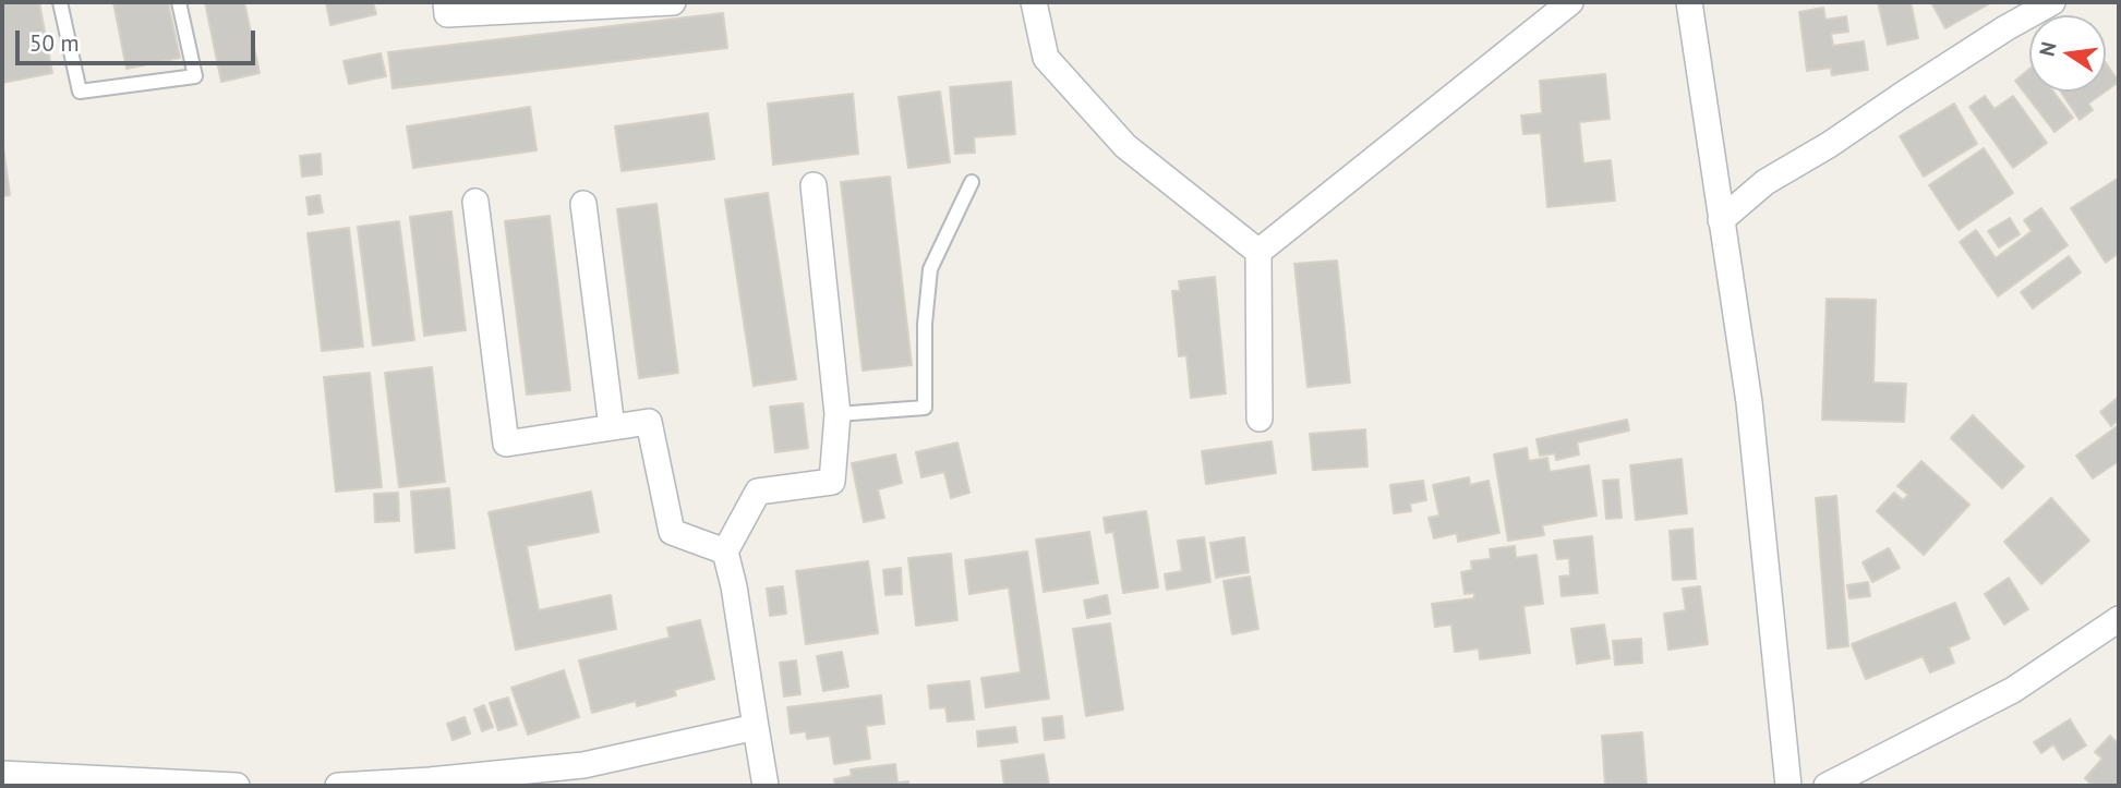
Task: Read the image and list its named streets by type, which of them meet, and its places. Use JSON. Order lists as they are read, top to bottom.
{
  "scale_bar": "50 m",
  "north": "left"
}
